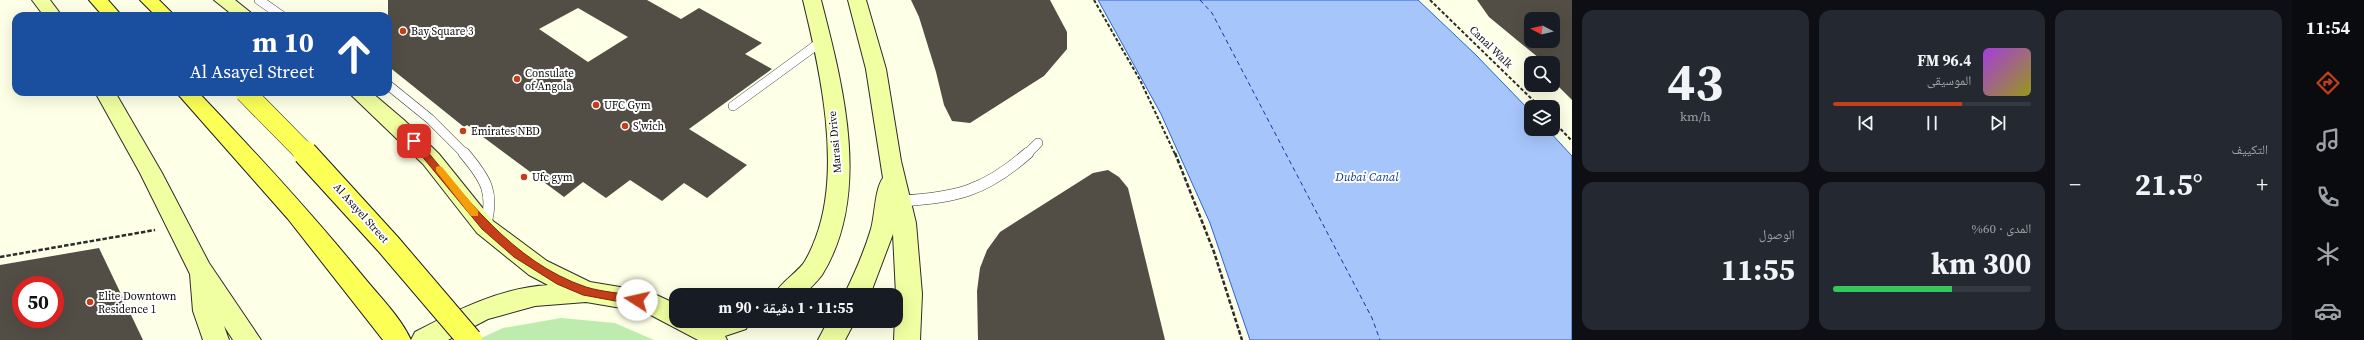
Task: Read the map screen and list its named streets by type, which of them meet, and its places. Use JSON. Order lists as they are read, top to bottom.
{
  "streets": {
    "main road": ["Marasi Drive", "Al Asayel Street"],
    "path": ["Canal Walk"]
  },
  "water": ["Dubai Canal"],
  "places": [
    "Bay Square 3",
    "Consulate of Angola",
    "UFC Gym",
    "S'wich",
    "Emirates NBD",
    "Ufc gym",
    "Elite Downtown Residence 1"
  ],
  "north": "left",
  "page": {
    "tabs": "11:54",
    "tile": [
      "التكييف",
      ["43", "km/h"],
      ["المدى · 60%", "300 km"],
      ["الوصول", "11:55"]
    ],
    "turn": ["10 m", "Al Asayel Street"],
    "song": ["96.4 FM", "الموسيقى"],
    "heat": ["−", "21.5°", "+"],
    "limit": "50",
    "trip": "11:55 · 1 دقيقة · 90 m"
  }
}
